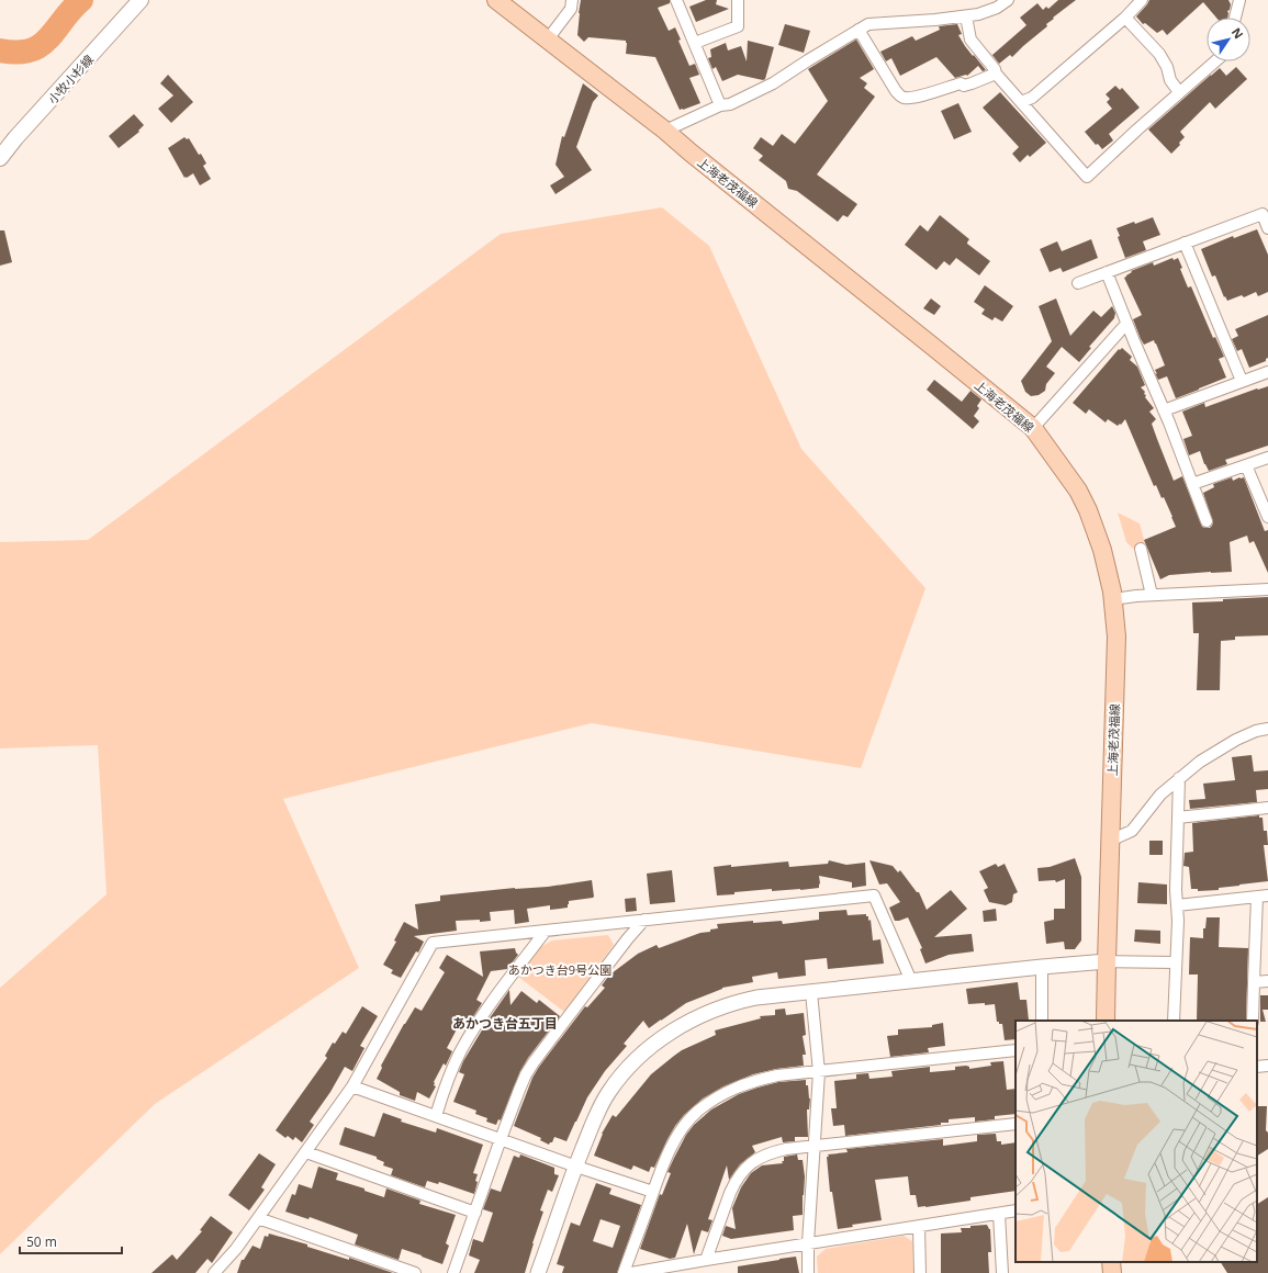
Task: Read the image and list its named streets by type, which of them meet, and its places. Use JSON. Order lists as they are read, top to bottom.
{
  "streets": {
    "main road": ["小牧小杉線", "上海老茂福線"]
  },
  "districts": ["あかつき台五丁目"],
  "parks": ["あかつき台9号公園"],
  "scale_bar": "50 m",
  "north": "top right"
}
